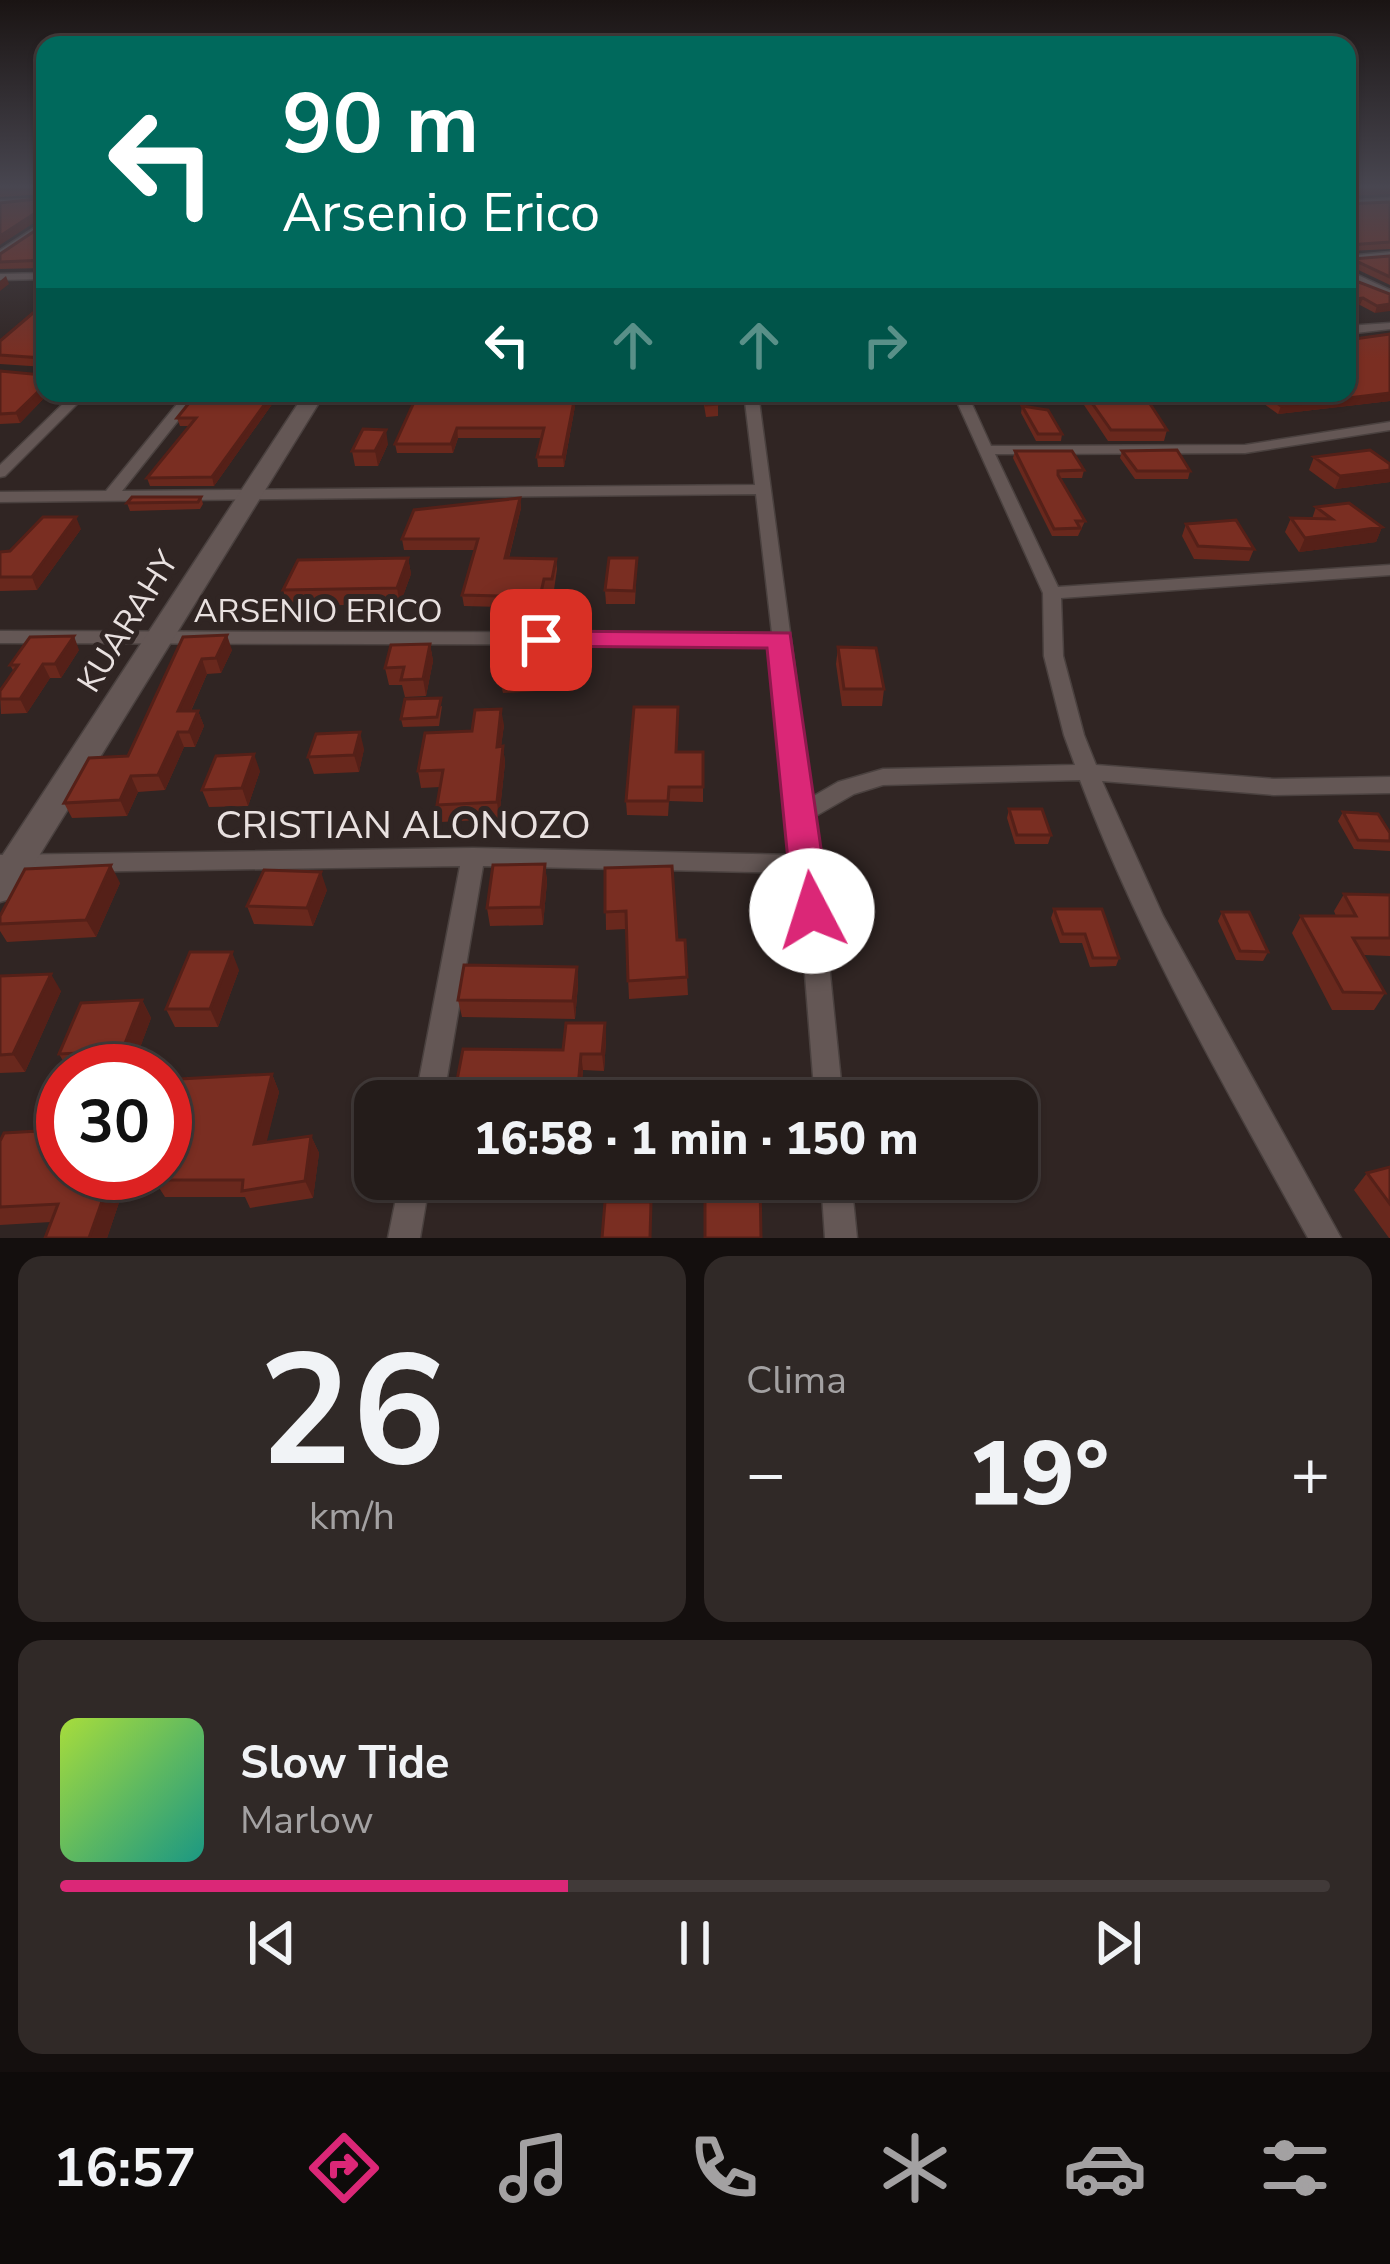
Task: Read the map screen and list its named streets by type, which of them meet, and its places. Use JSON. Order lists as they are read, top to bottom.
{
  "streets": {
    "street": ["ARSENIO ERICO", "KUARAHY", "CRISTIAN ALONOZO"]
  },
  "crossings": [
    ["ARSENIO ERICO", "KUARAHY"],
    ["KUARAHY", "CRISTIAN ALONOZO"]
  ],
  "page": {
    "turn": ["90 m", "Arsenio Erico"],
    "limit": "30",
    "trip": "16:58 · 1 min · 150 m",
    "tile": [
      ["26", "km/h"],
      "Clima"
    ],
    "heat": ["−", "19°", "+"],
    "song": ["Slow Tide", "Marlow"],
    "tabs": "16:57"
  }
}
